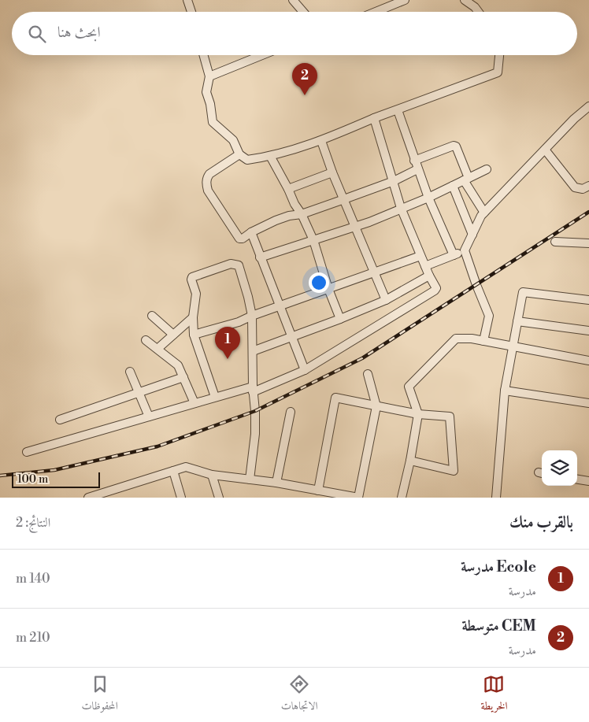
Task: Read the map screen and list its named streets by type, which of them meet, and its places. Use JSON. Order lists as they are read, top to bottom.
{
  "scale_bar": "100 m",
  "page": {
    "search": "ابحث هنا",
    "pins": ["2", "1"],
    "scale": "100 m",
    "heading": ["بالقرب منك", "النتائج: 2"],
    "list": [
      {
        "mark": "1",
        "name": "Ecole مدرسة",
        "note": "مدرسة",
        "value": "140 m"
      },
      {
        "mark": "2",
        "name": "CEM متوسطة",
        "note": "مدرسة",
        "value": "210 m"
      }
    ],
    "nav": ["الخريطة", "الاتجاهات", "المحفوظات"]
  }
}
